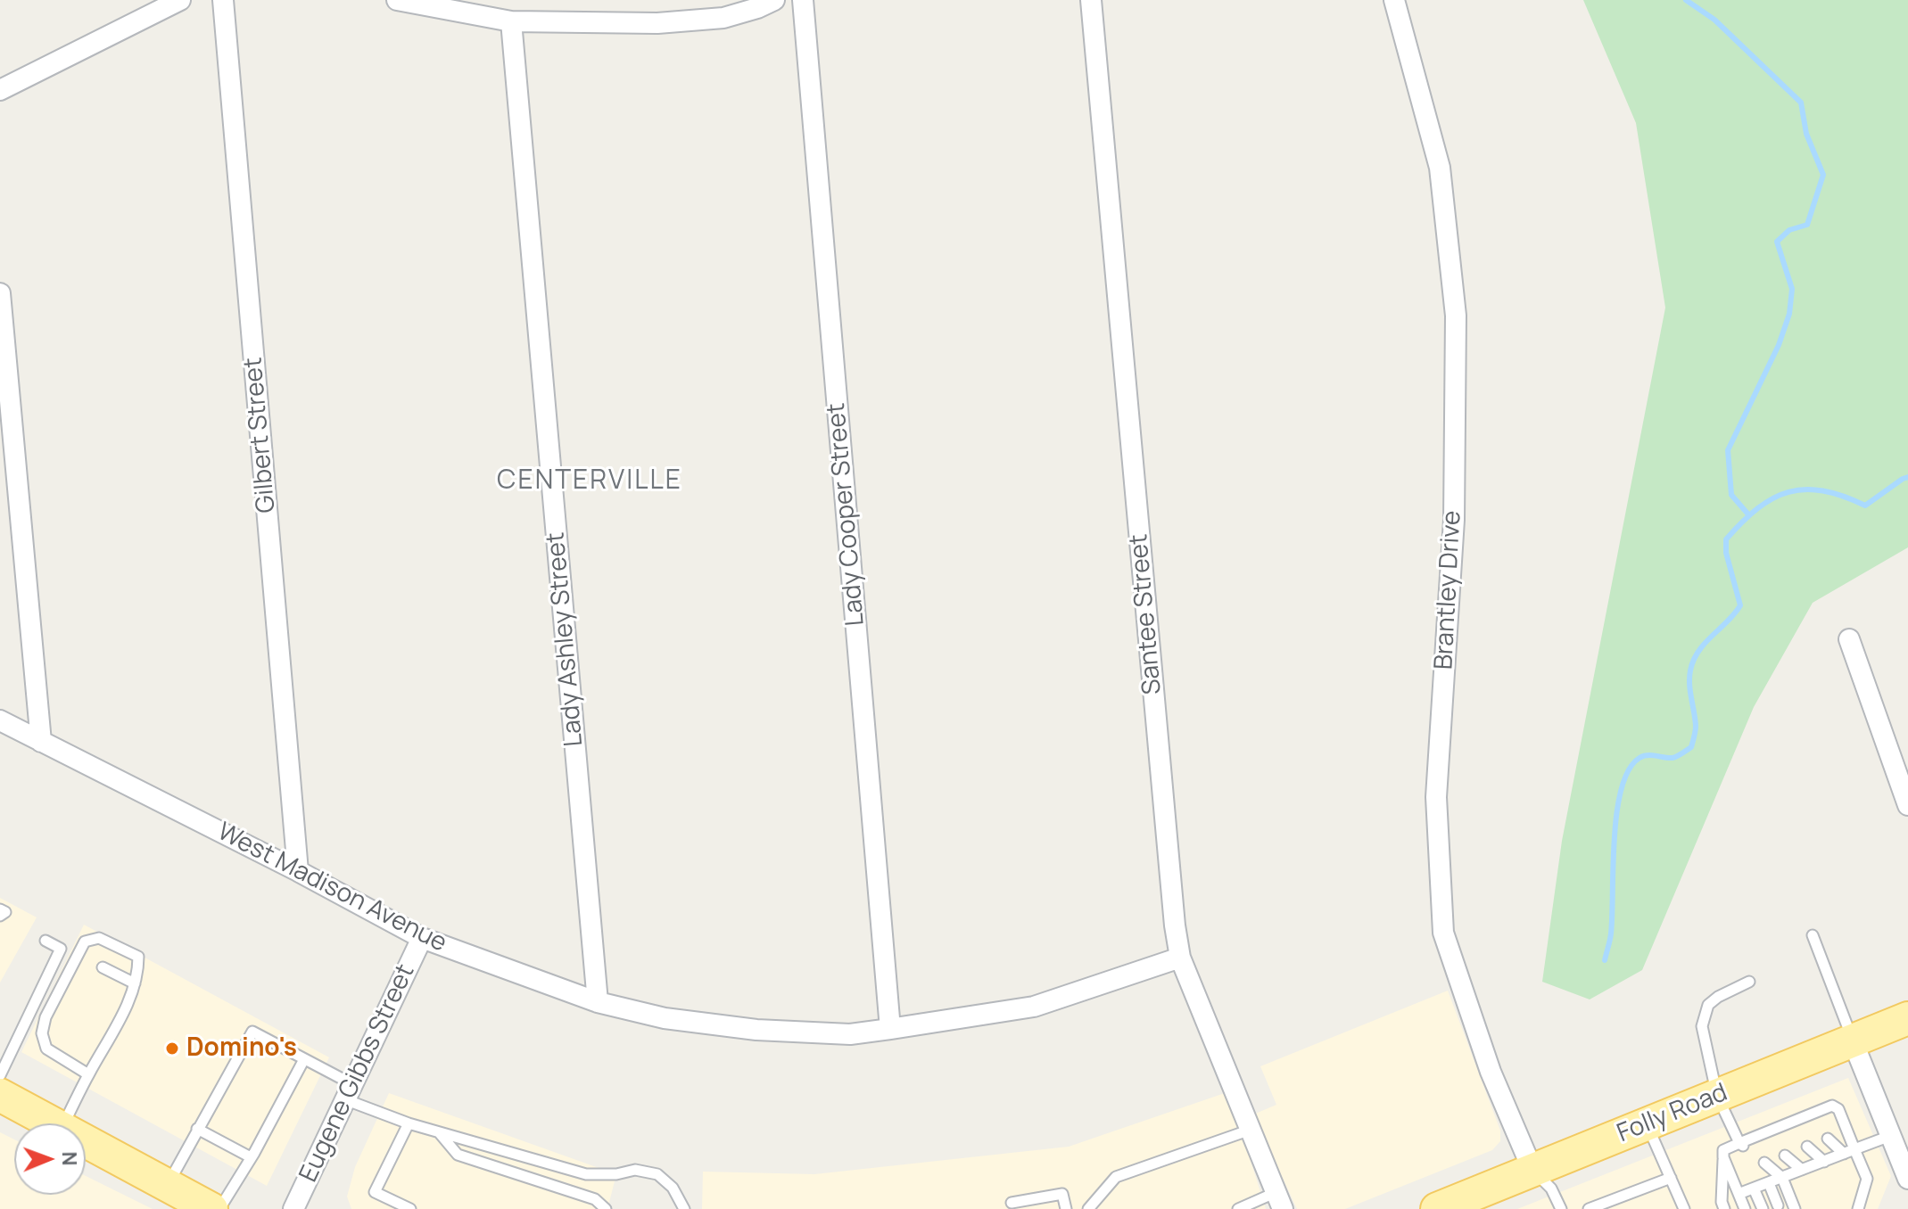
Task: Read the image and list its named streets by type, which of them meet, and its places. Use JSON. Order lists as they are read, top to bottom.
{
  "streets": {
    "main road": ["Folly Road"],
    "street": [
      "Gilbert Street",
      "Lady Cooper Street",
      "Brantley Drive",
      "Santee Street",
      "Lady Ashley Street",
      "West Madison Avenue",
      "Eugene Gibbs Street"
    ]
  },
  "crossings": [
    ["Gilbert Street", "West Madison Avenue"],
    ["Lady Cooper Street", "West Madison Avenue"],
    ["Brantley Drive", "Folly Road"],
    ["Santee Street", "West Madison Avenue"],
    ["Lady Ashley Street", "West Madison Avenue"],
    ["West Madison Avenue", "Eugene Gibbs Street"]
  ],
  "districts": ["CENTERVILLE"],
  "places": ["Domino's"],
  "north": "right"
}
